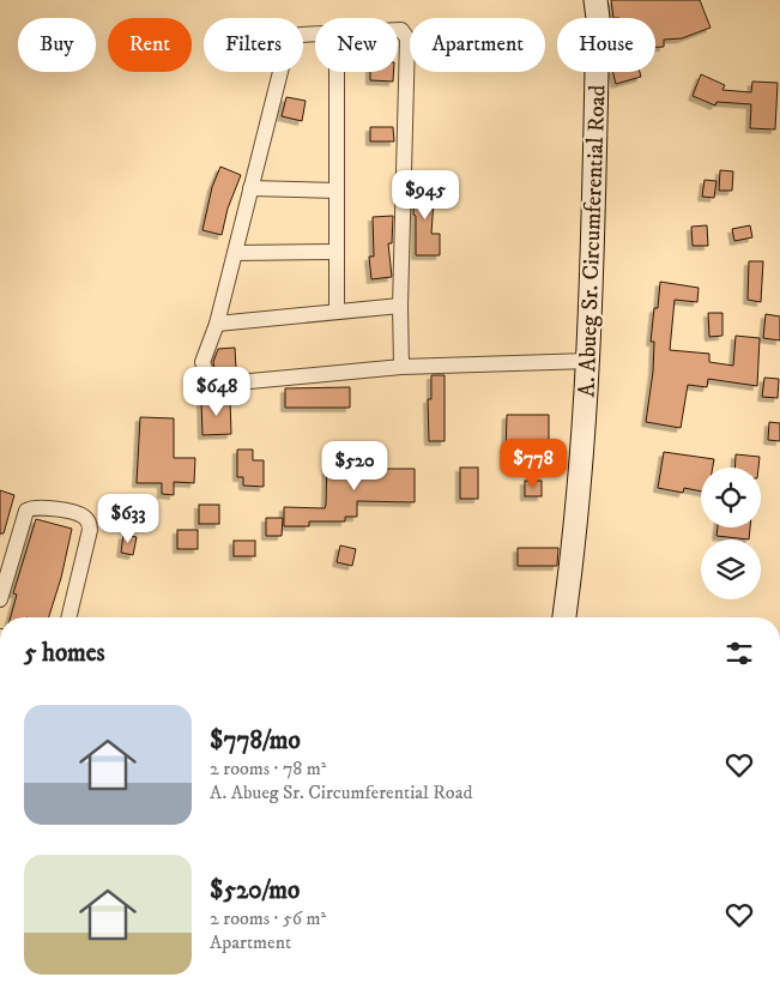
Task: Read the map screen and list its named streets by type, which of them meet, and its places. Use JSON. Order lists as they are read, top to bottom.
{
  "streets": {
    "street": ["A. Abueg Sr. Circumferential Road"]
  },
  "page": {
    "chip": [
      "Buy",
      "Rent",
      "Filters",
      "New",
      "Apartment",
      "House"
    ],
    "price": [
      "$945",
      "$648",
      "$778",
      "$520",
      "$633"
    ],
    "heading": "5 homes",
    "list": [
      {
        "name": "$778/mo",
        "note": "2 rooms · 78 m² · A. Abueg Sr. Circumferential Road"
      },
      {
        "name": "$520/mo",
        "note": "2 rooms · 56 m² · Apartment"
      }
    ]
  }
}
